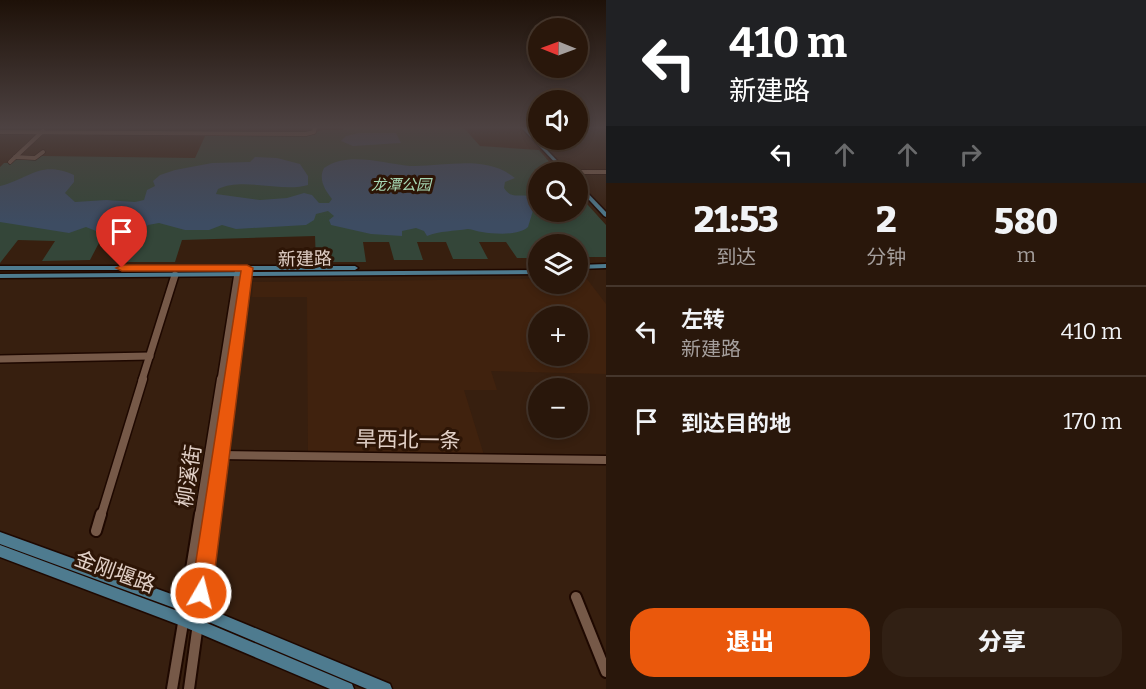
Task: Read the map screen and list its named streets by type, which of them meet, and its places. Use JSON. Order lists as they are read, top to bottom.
{
  "streets": {
    "main road": ["新建路", "金刚堰路"],
    "street": ["旱西北一条", "柳溪街"]
  },
  "crossings": [
    ["新建路", "柳溪街"],
    ["旱西北一条", "柳溪街"],
    ["柳溪街", "金刚堰路"]
  ],
  "parks": ["龙潭公园"],
  "north": "left",
  "page": {
    "turn": ["410 m", "新建路"],
    "map_buttons": ["+", "−"],
    "eta": [
      "21:53",
      "到达",
      "2",
      "分钟",
      "580",
      "m"
    ],
    "list": [
      {
        "name": "左转",
        "note": "新建路",
        "value": "410 m"
      },
      {
        "name": "到达目的地",
        "value": "170 m"
      }
    ],
    "buttons": ["退出", "分享"]
  }
}
